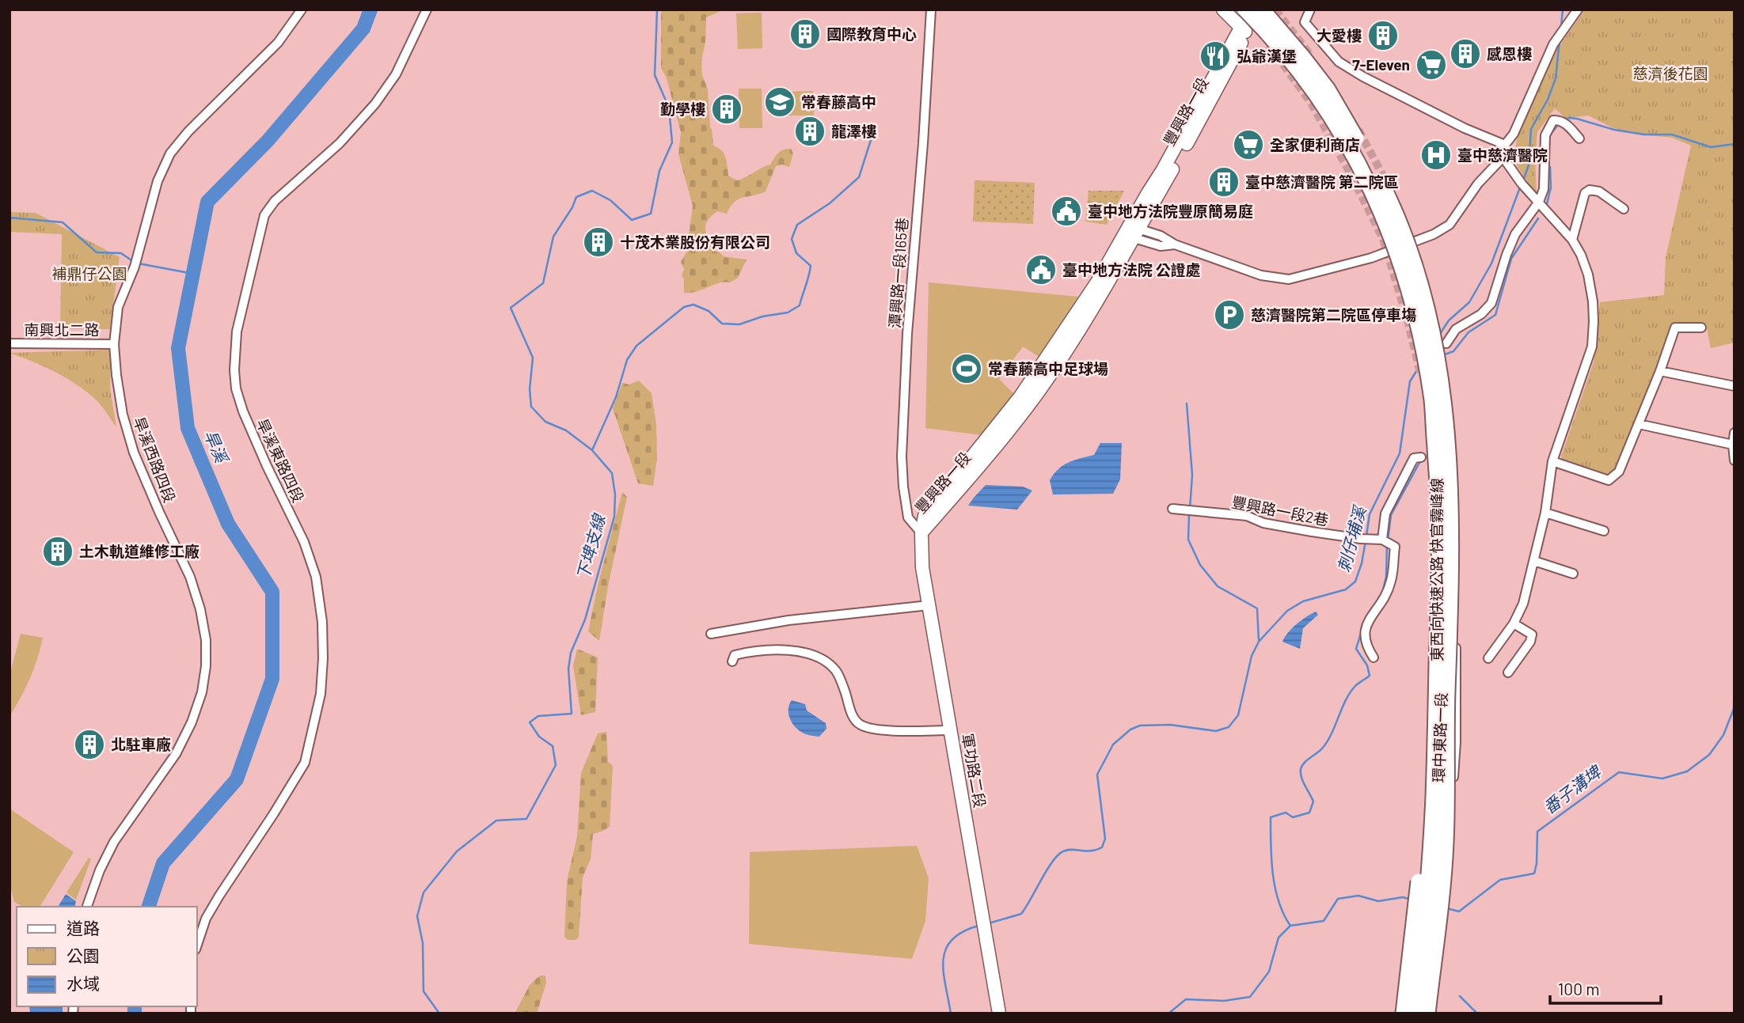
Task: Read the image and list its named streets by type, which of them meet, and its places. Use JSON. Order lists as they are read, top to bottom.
{
  "streets": {
    "highway": ["東西向快速公路 快官霧峰線"],
    "street": [
      "豐興路一段",
      "潭興路一段165巷",
      "南興北二路",
      "旱溪西路四段",
      "旱溪東路四段",
      "豐興路一段2巷",
      "環中東路一段",
      "軍功路二段"
    ]
  },
  "crossings": [
    ["豐興路一段", "潭興路一段165巷"],
    ["豐興路一段", "東西向快速公路 快官霧峰線"],
    ["豐興路一段", "軍功路二段"],
    ["潭興路一段165巷", "軍功路二段"],
    ["南興北二路", "旱溪西路四段"]
  ],
  "water": [
    "旱溪",
    "刺仔埔溪",
    "下埤支線",
    "番子溝埤"
  ],
  "parks": ["慈濟後花園", "補鼎仔公園"],
  "places": {
    "building": [
      "國際教育中心",
      "大愛樓",
      "感恩樓",
      "勤學樓",
      "龍澤樓",
      "臺中慈濟醫院 第二院區",
      "十茂木業股份有限公司",
      "土木軌道維修工廠",
      "北駐車廠"
    ],
    "restaurant": ["弘爺漢堡"],
    "supermarket": ["7-Eleven", "全家便利商店"],
    "school or university": ["常春藤高中"],
    "hospital": ["臺中慈濟醫院"],
    "public building": ["臺中地方法院豐原簡易庭", "臺中地方法院 公證處"],
    "parking": ["慈濟醫院第二院區停車塲"],
    "sports": ["常春藤高中足球場"]
  },
  "legend": ["道路", "公園", "水域"],
  "scale_bar": "100 m"
}
